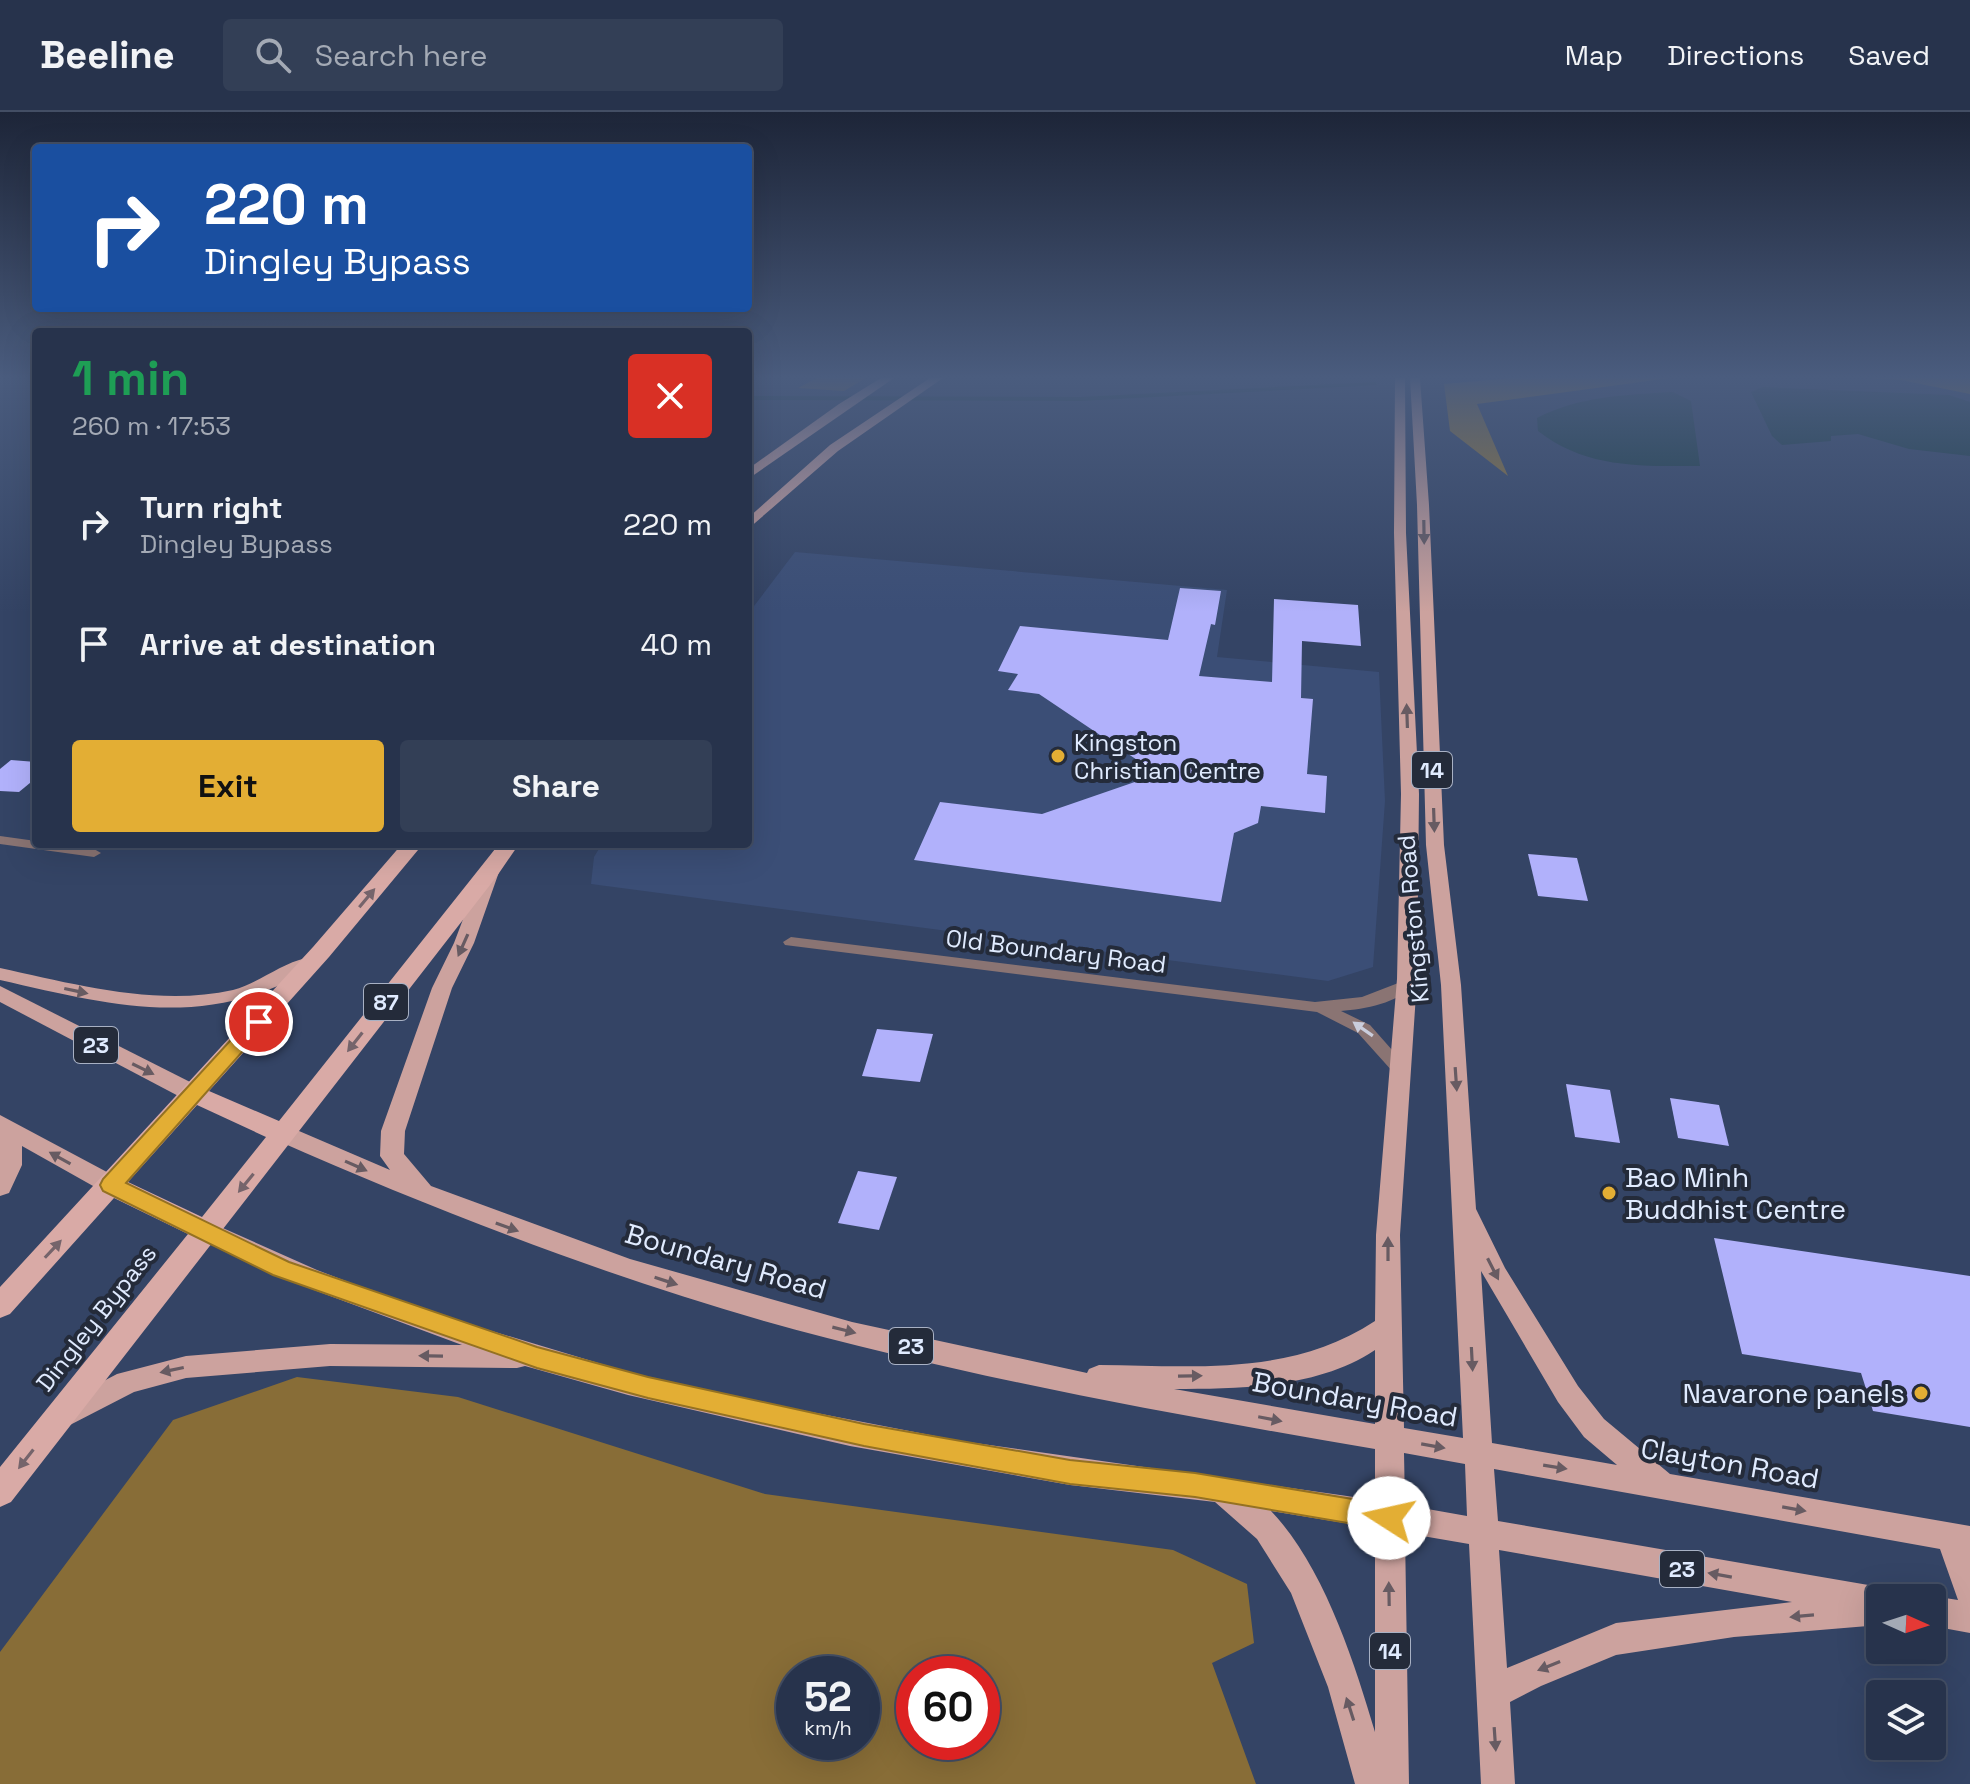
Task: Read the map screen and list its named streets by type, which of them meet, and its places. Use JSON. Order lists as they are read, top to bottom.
{
  "streets": {
    "highway": [
      "87",
      "23",
      "Boundary Road",
      "Dingley Bypass"
    ],
    "main road": ["14", "Kingston Road", "Clayton Road"],
    "street": ["Old Boundary Road"]
  },
  "crossings": [
    ["14", "Kingston Road"],
    ["14", "23"],
    ["14", "Boundary Road"],
    ["14", "Clayton Road"],
    ["Kingston Road", "Old Boundary Road"],
    ["Kingston Road", "Boundary Road"],
    ["Kingston Road", "Clayton Road"],
    ["23", "Dingley Bypass"],
    ["Boundary Road", "Dingley Bypass"],
    ["Boundary Road", "Clayton Road"]
  ],
  "one_way": ["Boundary Road"],
  "places": ["Kingston Christian Centre", "Bao Minh Buddhist Centre", "Navarone panels"],
  "north": "right",
  "page": {
    "header": "Beeline",
    "search": "Search here",
    "nav": ["Map", "Directions", "Saved"],
    "turn": ["220 m", "Dingley Bypass"],
    "heading": ["1 min", "260 m · 17:53"],
    "list": [
      {
        "name": "Turn right",
        "note": "Dingley Bypass",
        "value": "220 m"
      },
      {
        "name": "Arrive at destination",
        "value": "40 m"
      }
    ],
    "buttons": ["Exit", "Share"],
    "speed": "52 km/h",
    "limit": "60"
  }
}
